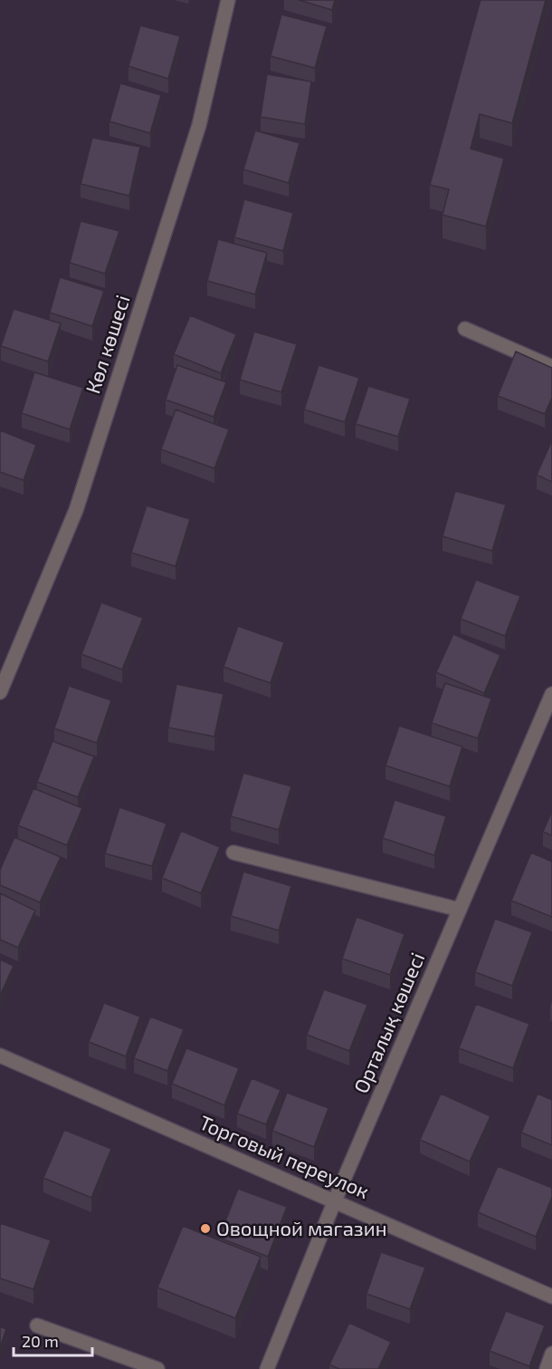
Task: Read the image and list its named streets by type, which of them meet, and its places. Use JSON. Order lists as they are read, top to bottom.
{
  "streets": {
    "street": ["Көл көшесі", "Орталық көшесі", "Торговый переулок"]
  },
  "crossings": [
    ["Орталық көшесі", "Торговый переулок"]
  ],
  "places": ["Овощной магазин"],
  "scale_bar": "20 m"
}
